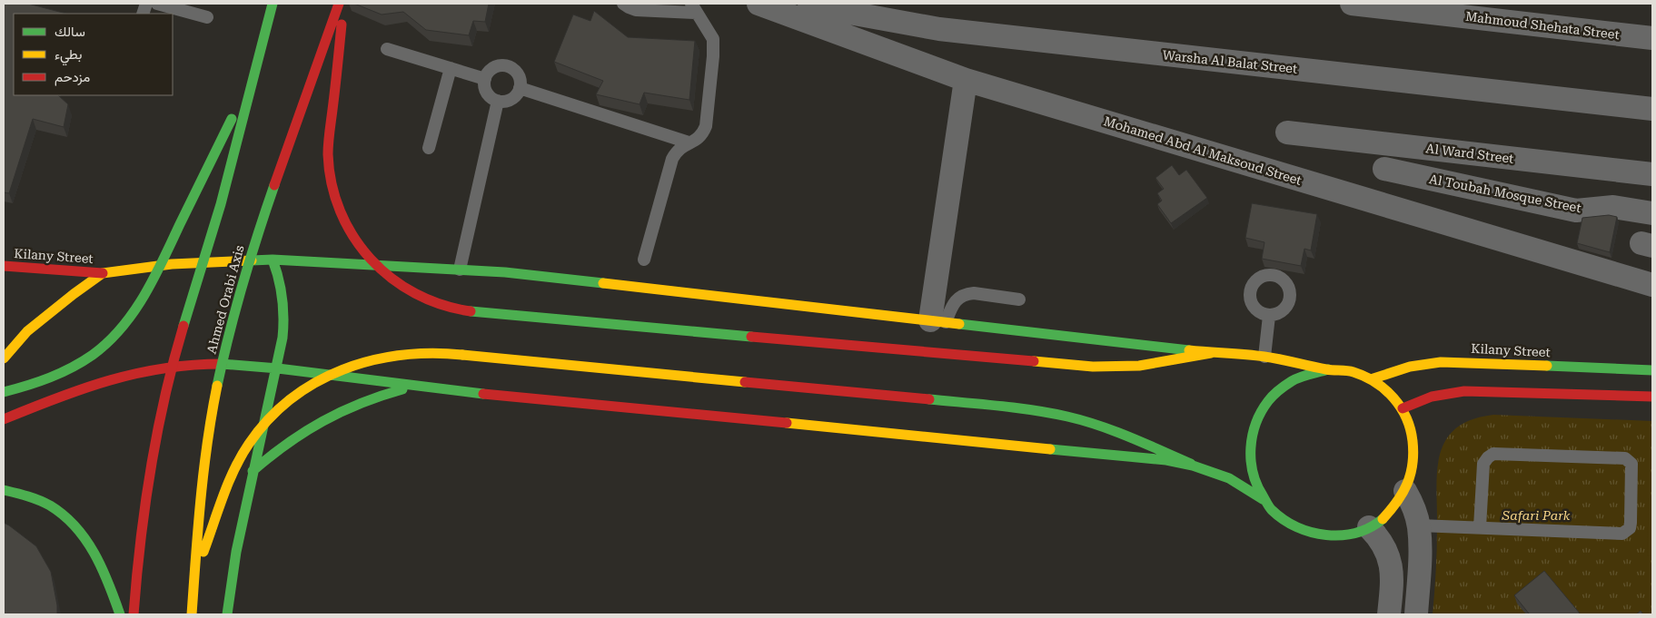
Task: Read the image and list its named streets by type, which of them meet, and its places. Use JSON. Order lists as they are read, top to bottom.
{
  "streets": {
    "main road": ["Kilany Street", "Ahmed Orabi Axis"],
    "street": [
      "Mahmoud Shehata Street",
      "Warsha Al Balat Street",
      "Mohamed Abd Al Maksoud Street",
      "Al Ward Street",
      "Al Toubah Mosque Street"
    ]
  },
  "parks": ["Safari Park"],
  "legend": ["سالك", "بطيء", "مزدحم"]
}
